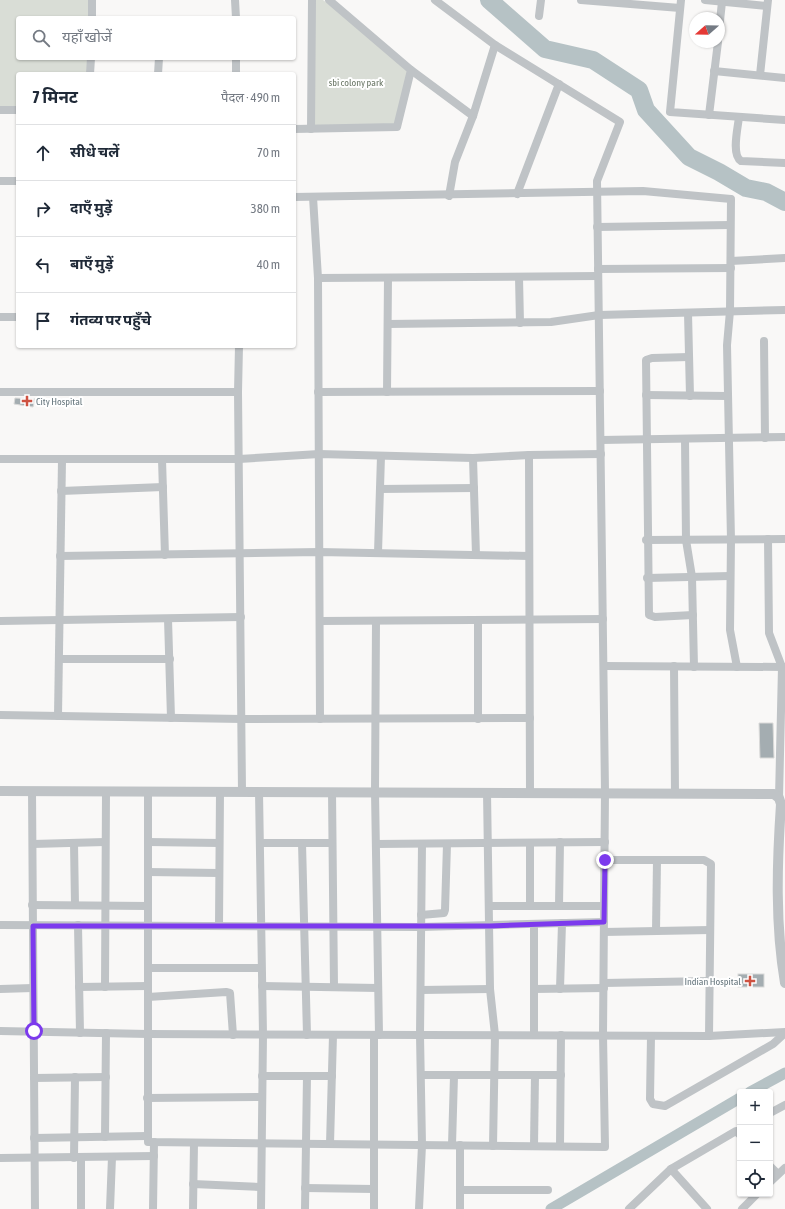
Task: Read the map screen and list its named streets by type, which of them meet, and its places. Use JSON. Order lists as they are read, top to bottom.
{
  "parks": ["sbi colony park"],
  "places": {
    "health": ["City Hospital", "Indian Hospital"]
  },
  "north": "left",
  "page": {
    "search": "यहाँ खोजें",
    "heading": ["7 मिनट", "पैदल · 490 m"],
    "list": [
      ["सीधे चलें", "70 m"],
      ["दाएँ मुड़ें", "380 m"],
      ["बाएँ मुड़ें", "40 m"],
      "गंतव्य पर पहुँचे"
    ],
    "map_buttons": ["+", "−"]
  }
}
